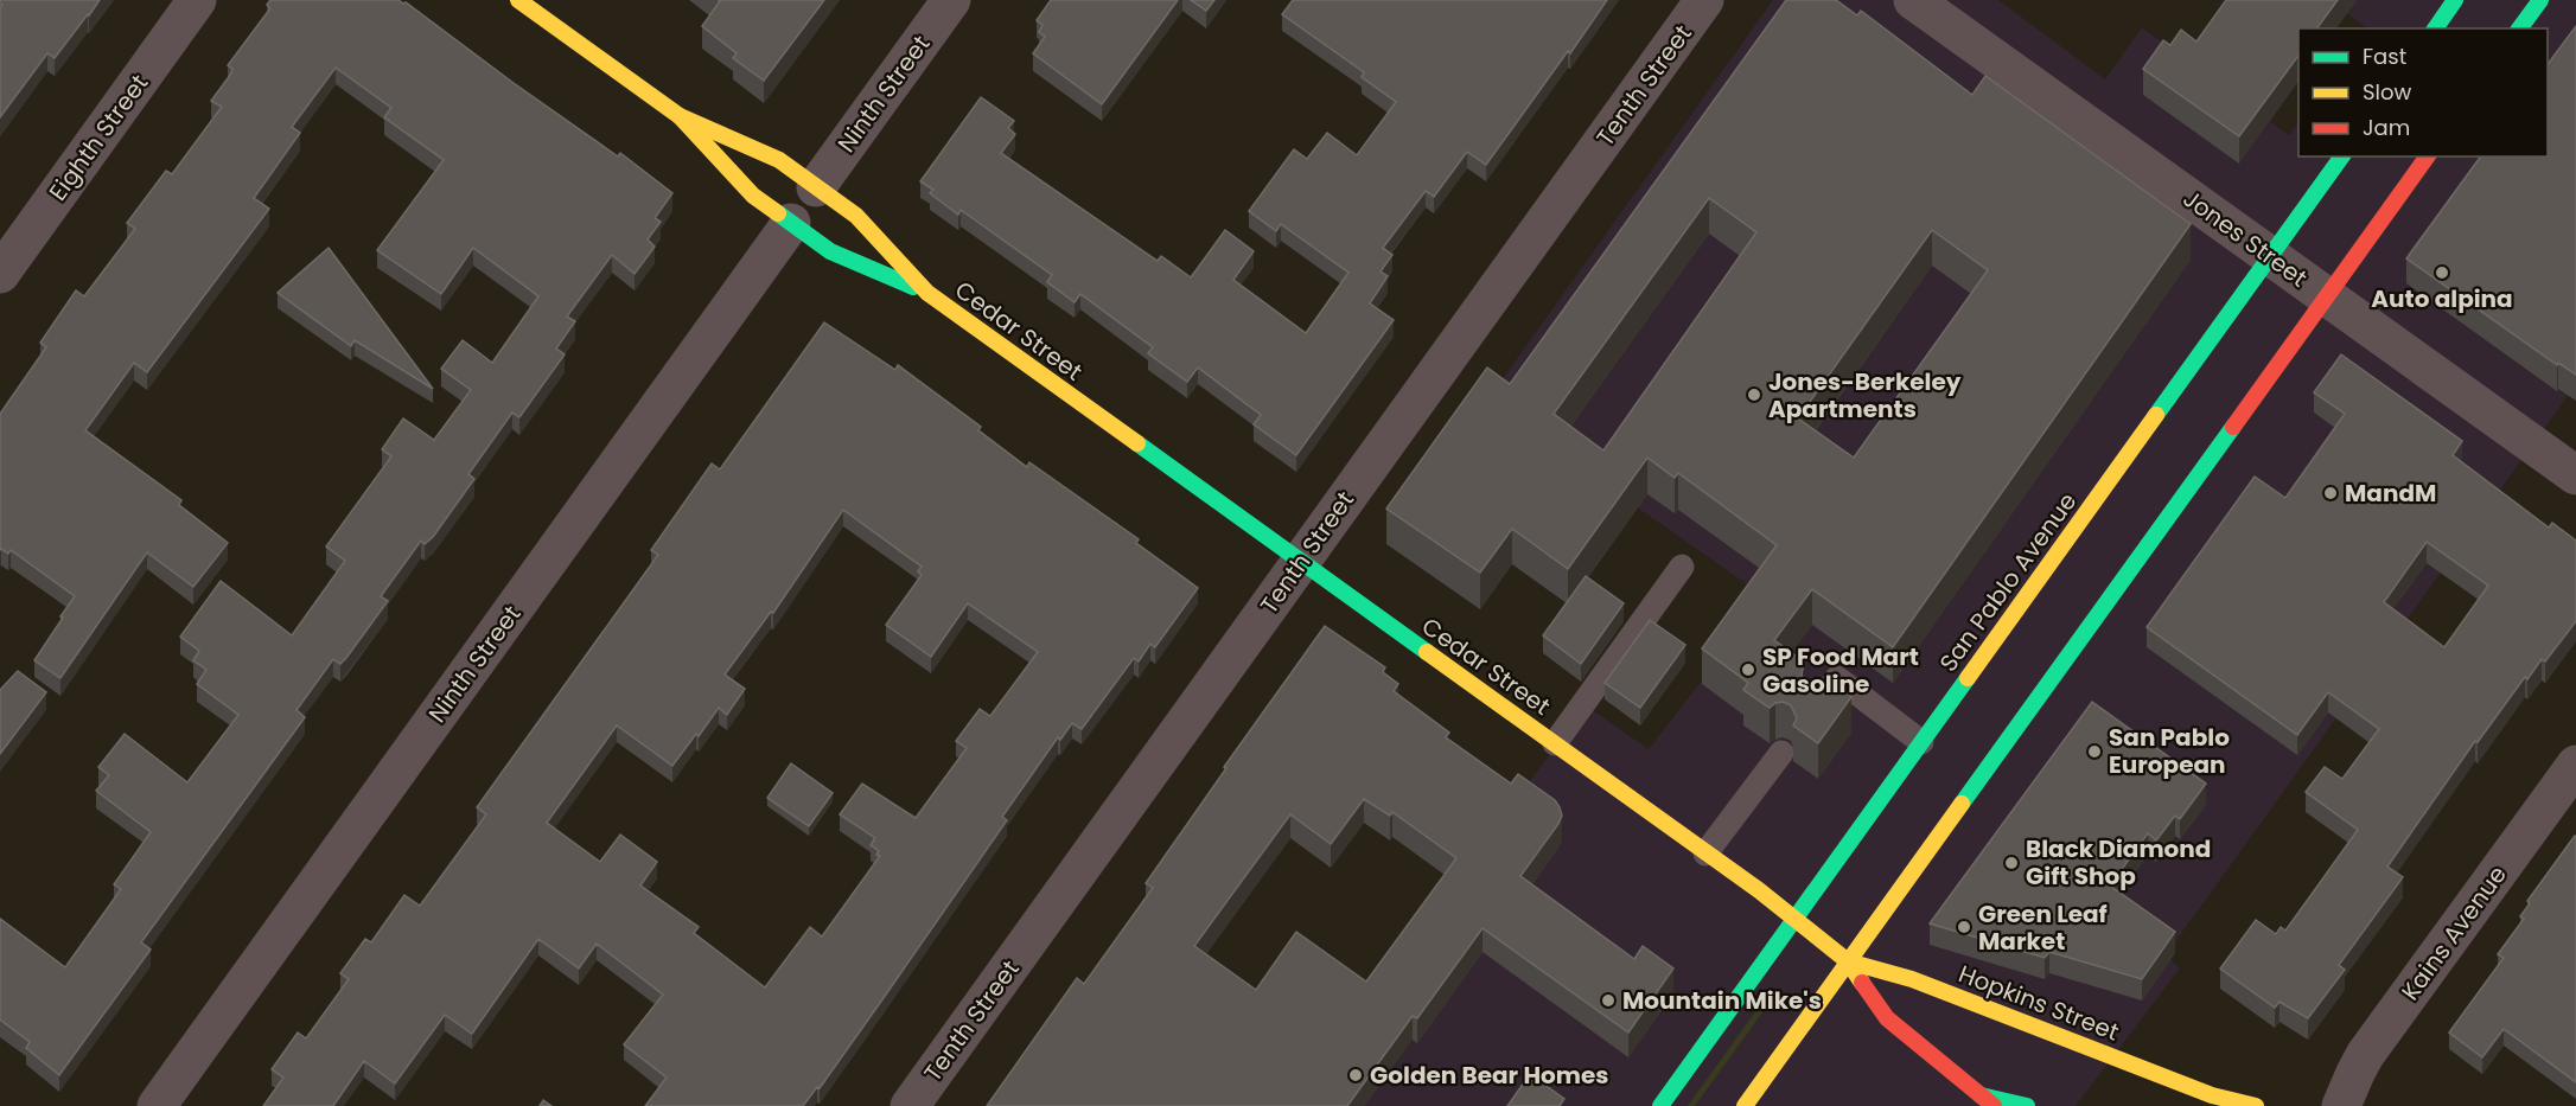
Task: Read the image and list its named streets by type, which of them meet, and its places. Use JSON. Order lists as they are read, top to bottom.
{
  "streets": {
    "street": [
      "Tenth Street",
      "Ninth Street",
      "Eighth Street",
      "Jones Street",
      "Cedar Street",
      "San Pablo Avenue",
      "Kains Avenue",
      "Hopkins Street"
    ]
  },
  "crossings": [
    ["Tenth Street", "Cedar Street"],
    ["Ninth Street", "Cedar Street"],
    ["Jones Street", "San Pablo Avenue"],
    ["Cedar Street", "San Pablo Avenue"],
    ["Cedar Street", "Hopkins Street"]
  ],
  "places": [
    "Auto alpina",
    "Jones-Berkeley Apartments",
    "MandM",
    "SP Food Mart Gasoline",
    "San Pablo European",
    "Black Diamond Gift Shop",
    "Green Leaf Market",
    "Mountain Mike's",
    "Golden Bear Homes"
  ],
  "legend": ["Fast", "Slow", "Jam"]
}
